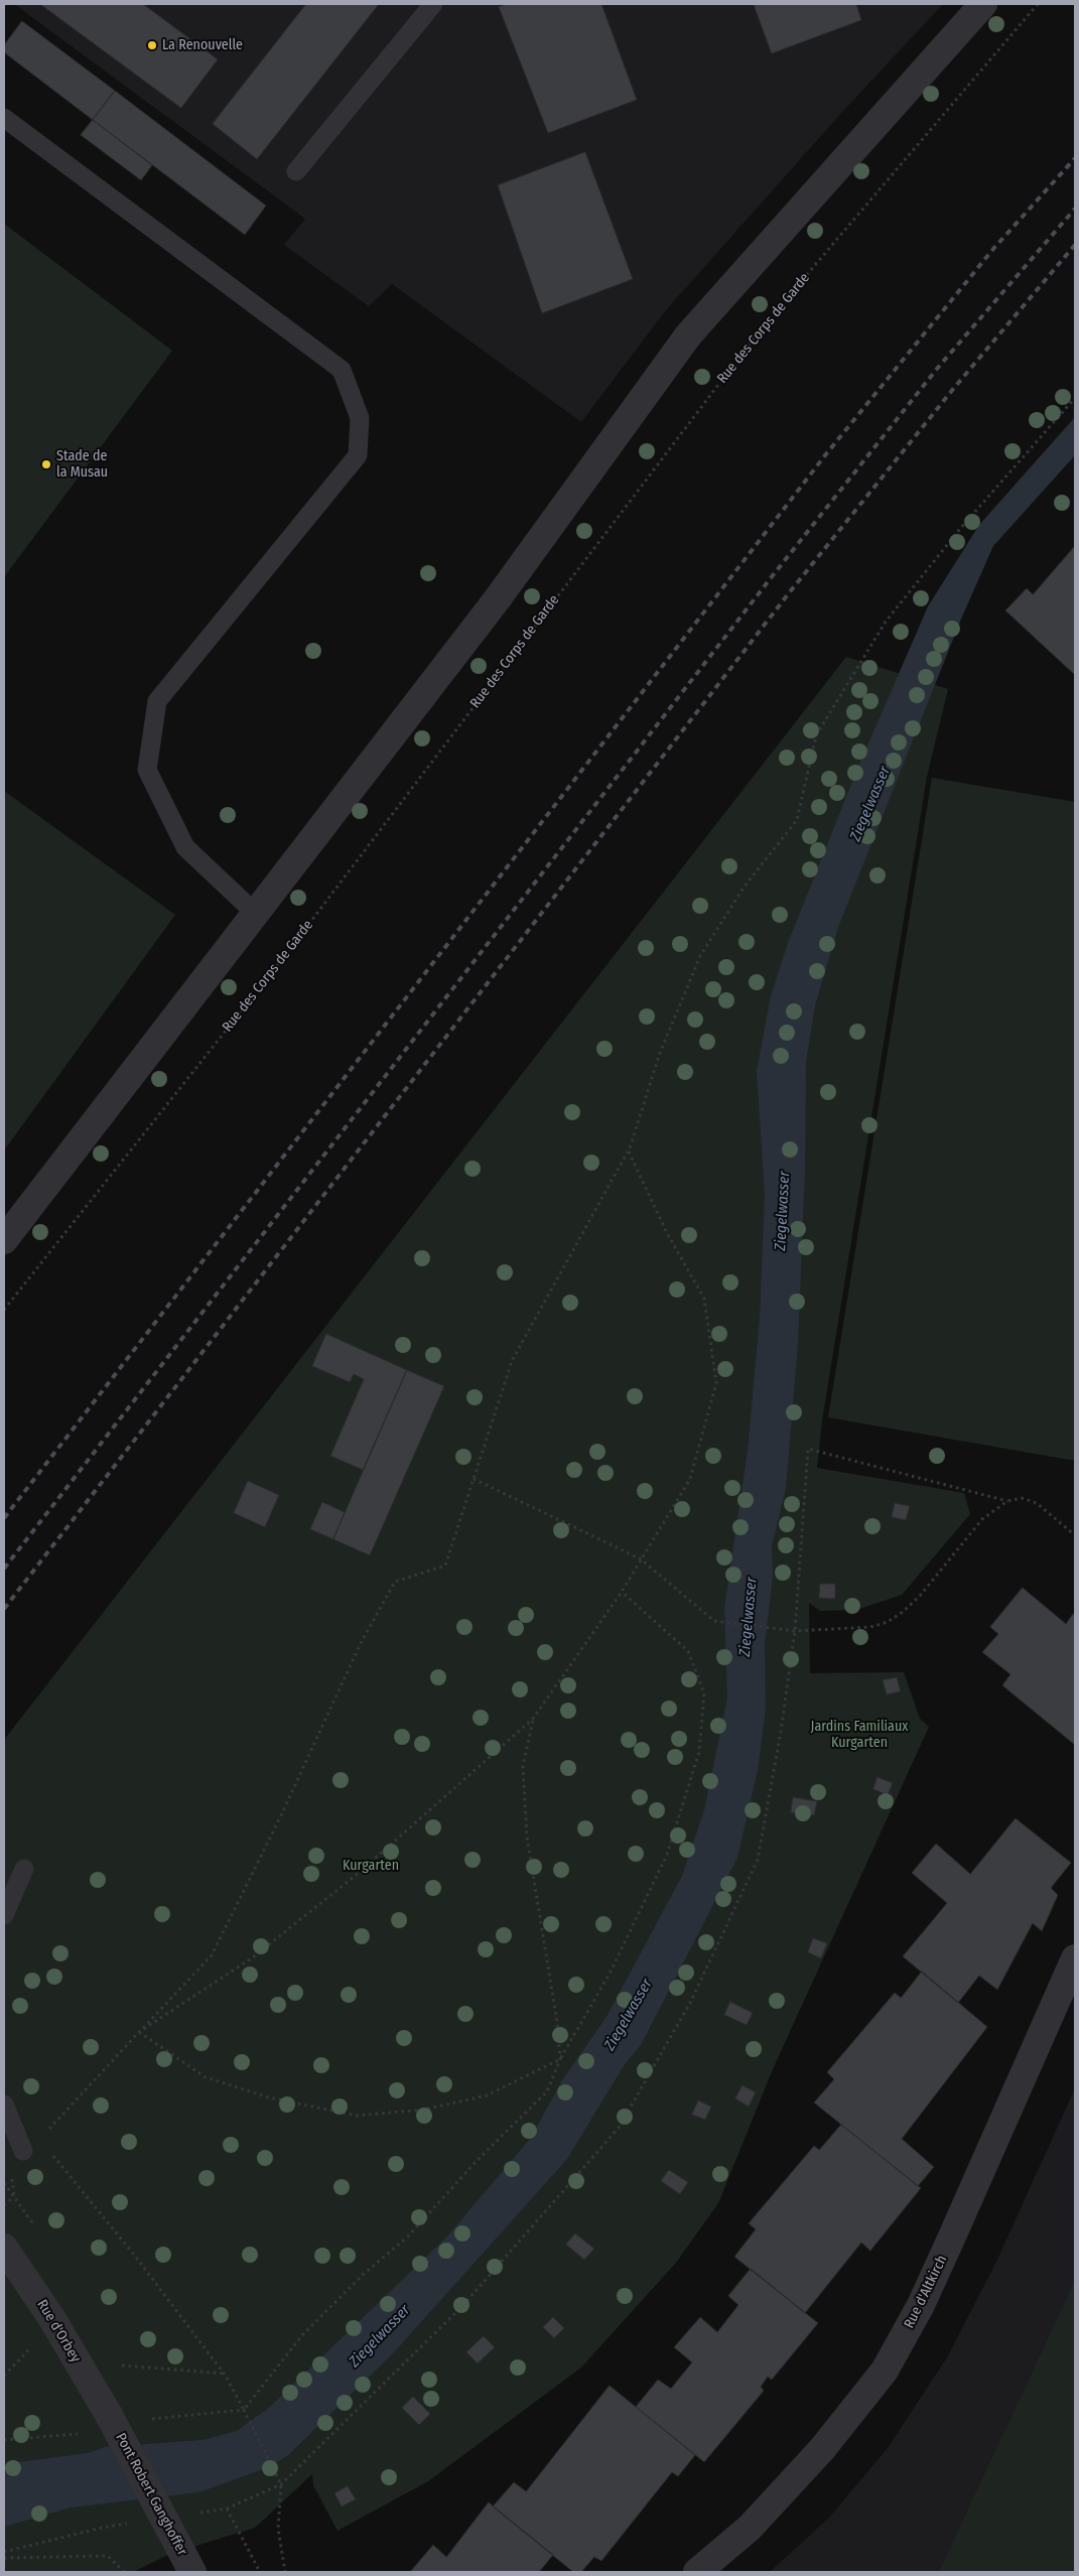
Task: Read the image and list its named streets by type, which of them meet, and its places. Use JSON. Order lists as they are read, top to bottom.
{
  "streets": {
    "street": ["Rue d'Altkirch", "Rue d'Orbey", "Pont Robert Ganghoffer"],
    "path": ["Rue des Corps de Garde"]
  },
  "crossings": [
    ["Rue d'Orbey", "Pont Robert Ganghoffer"]
  ],
  "water": ["Ziegelwasser"],
  "parks": ["Jardins Familiaux Kurgarten", "Kurgarten"],
  "places": ["La Renouvelle", "Stade de la Musau"]
}
